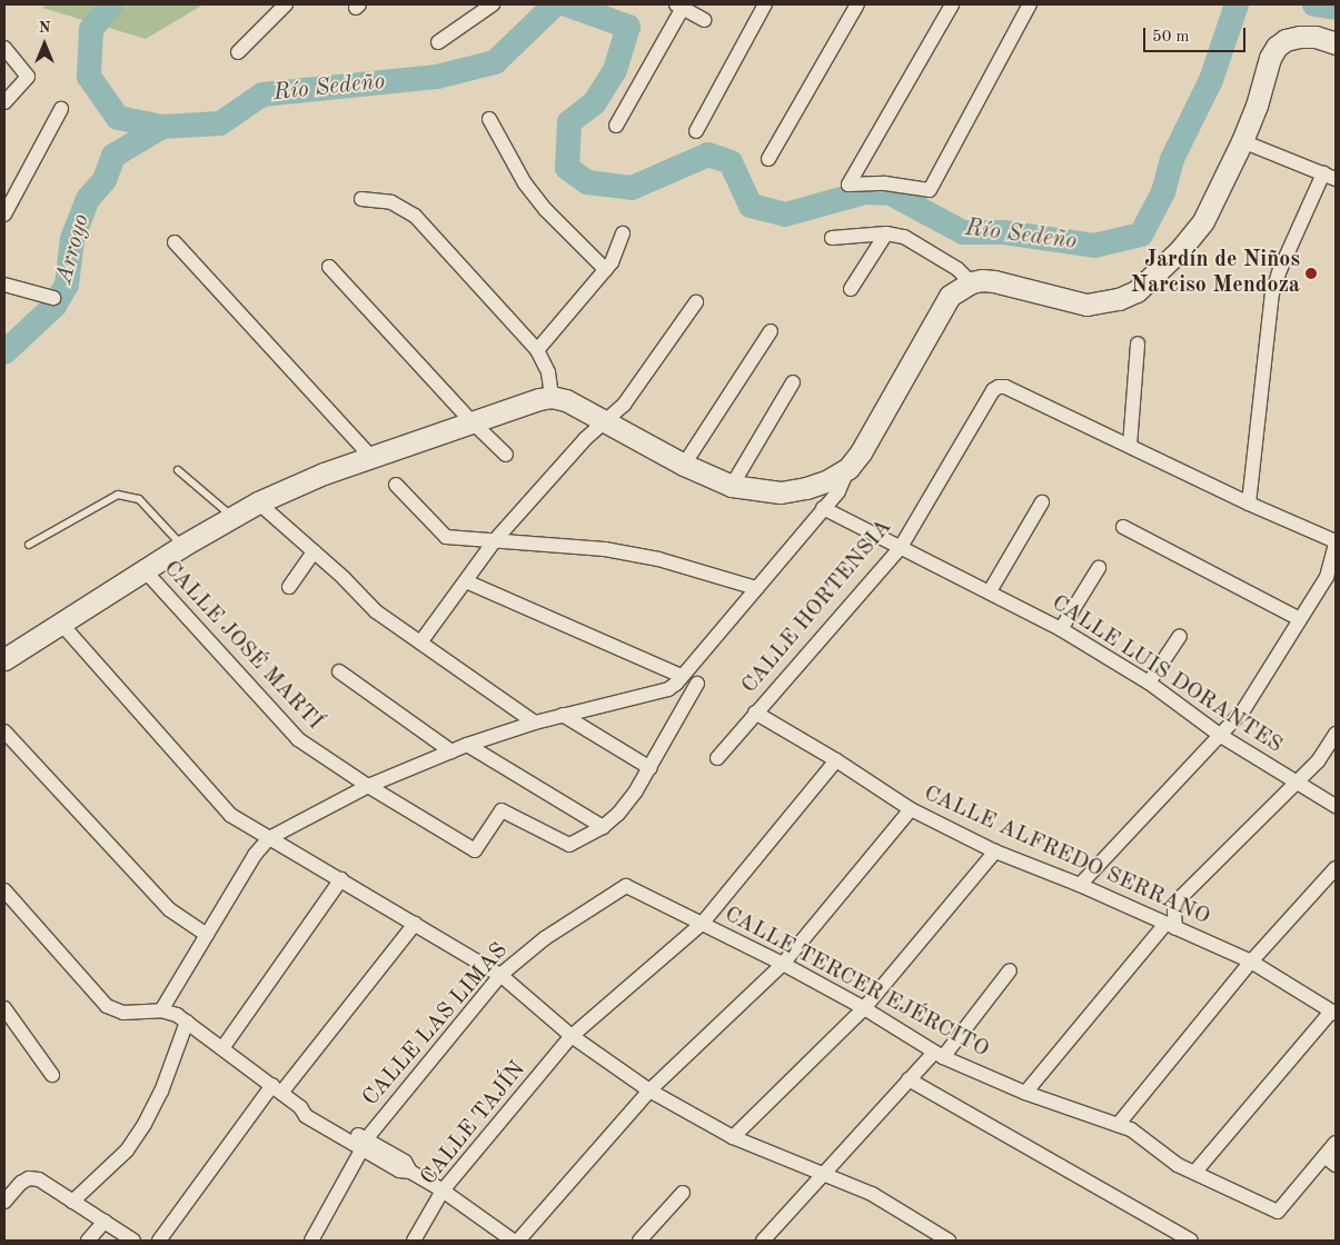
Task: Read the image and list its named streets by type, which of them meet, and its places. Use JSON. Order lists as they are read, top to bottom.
{
  "streets": {
    "street": [
      "CALLE HORTENSIA",
      "CALLE JOSÉ MARTÍ",
      "CALLE LUIS DORANTES",
      "CALLE ALFREDO SERRANO",
      "CALLE TERCER EJÉRCITO",
      "CALLE LAS LIMAS",
      "CALLE TAJÍN"
    ]
  },
  "crossings": [
    ["CALLE HORTENSIA", "CALLE LUIS DORANTES"],
    ["CALLE HORTENSIA", "CALLE ALFREDO SERRANO"],
    ["CALLE ALFREDO SERRANO", "CALLE TAJÍN"],
    ["CALLE TERCER EJÉRCITO", "CALLE LAS LIMAS"],
    ["CALLE TERCER EJÉRCITO", "CALLE TAJÍN"]
  ],
  "water": ["Río Sedeño", "Arroyo"],
  "places": ["Jardín de Niños Narciso Mendoza"],
  "scale_bar": "50 m",
  "north": "top"
}
